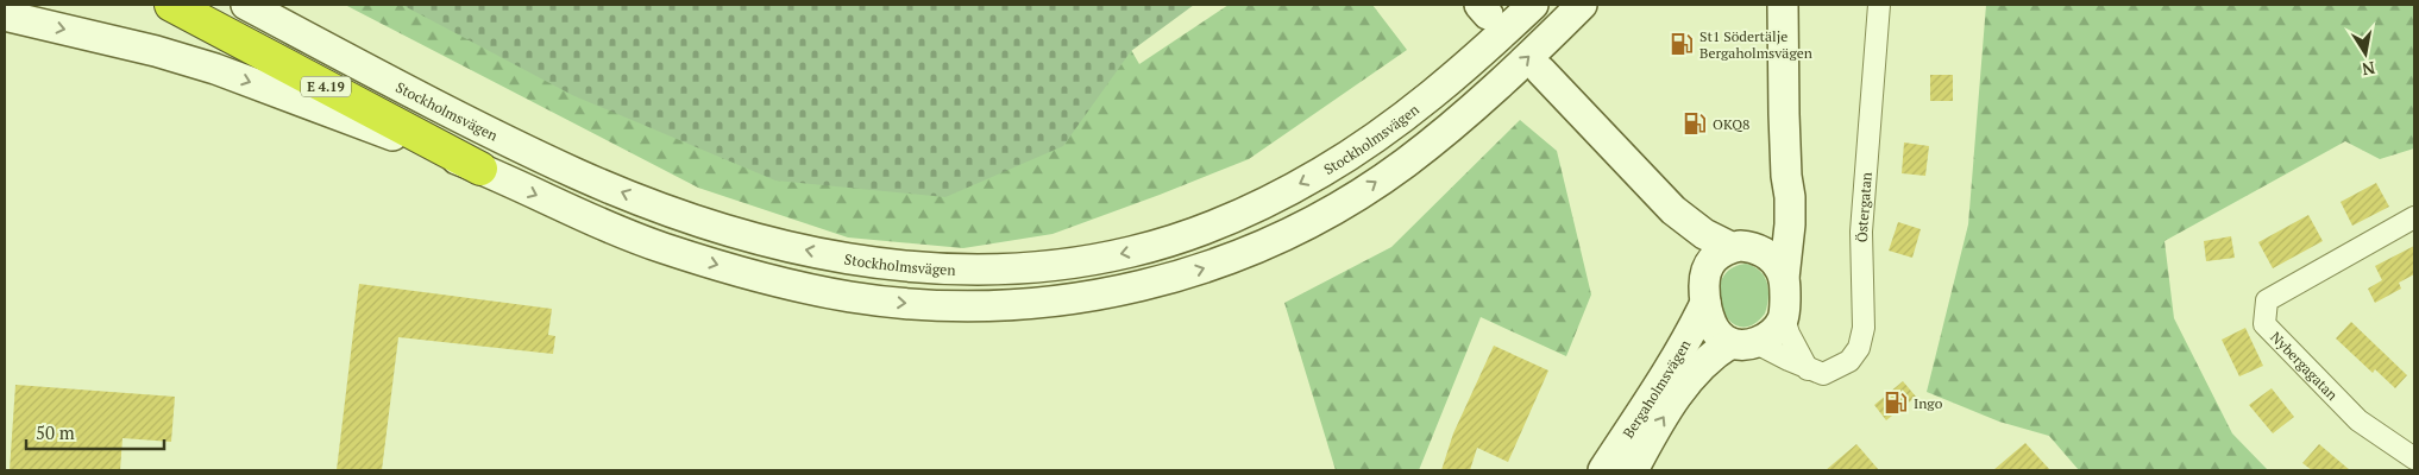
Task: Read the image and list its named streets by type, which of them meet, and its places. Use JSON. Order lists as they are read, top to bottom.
{
  "streets": {
    "highway": ["E 4.19"],
    "main road": ["Stockholmsvägen", "Bergaholmsvägen"],
    "street": ["Östergatan", "Nybergagatan"]
  },
  "places": {
    "fuel station": ["St1 Södertälje Bergaholmsvägen", "OKQ8", "Ingo"]
  },
  "scale_bar": "50 m",
  "north": "bottom"
}
